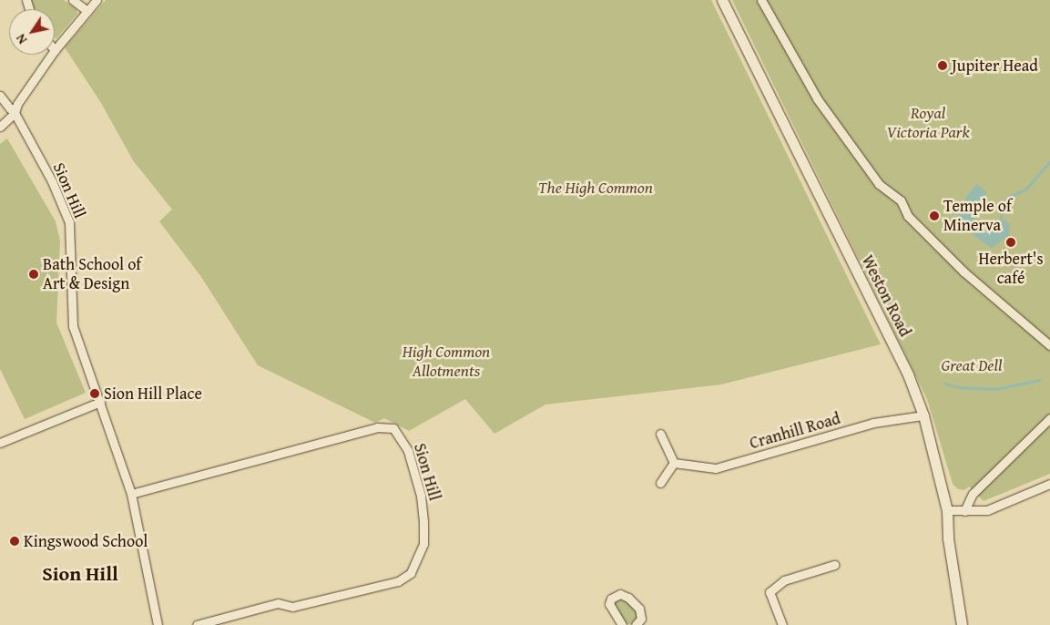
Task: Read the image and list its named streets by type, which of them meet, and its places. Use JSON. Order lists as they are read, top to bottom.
{
  "streets": {
    "street": ["Sion Hill", "Weston Road", "Cranhill Road"]
  },
  "crossings": [
    ["Weston Road", "Cranhill Road"]
  ],
  "districts": ["Sion Hill"],
  "parks": [
    "Royal Victoria Park",
    "The High Common",
    "High Common Allotments",
    "Great Dell"
  ],
  "places": [
    "Jupiter Head",
    "Temple of Minerva",
    "Herbert's café",
    "Bath School of Art & Design",
    "Sion Hill Place",
    "Kingswood School"
  ],
  "north": "bottom left"
}
